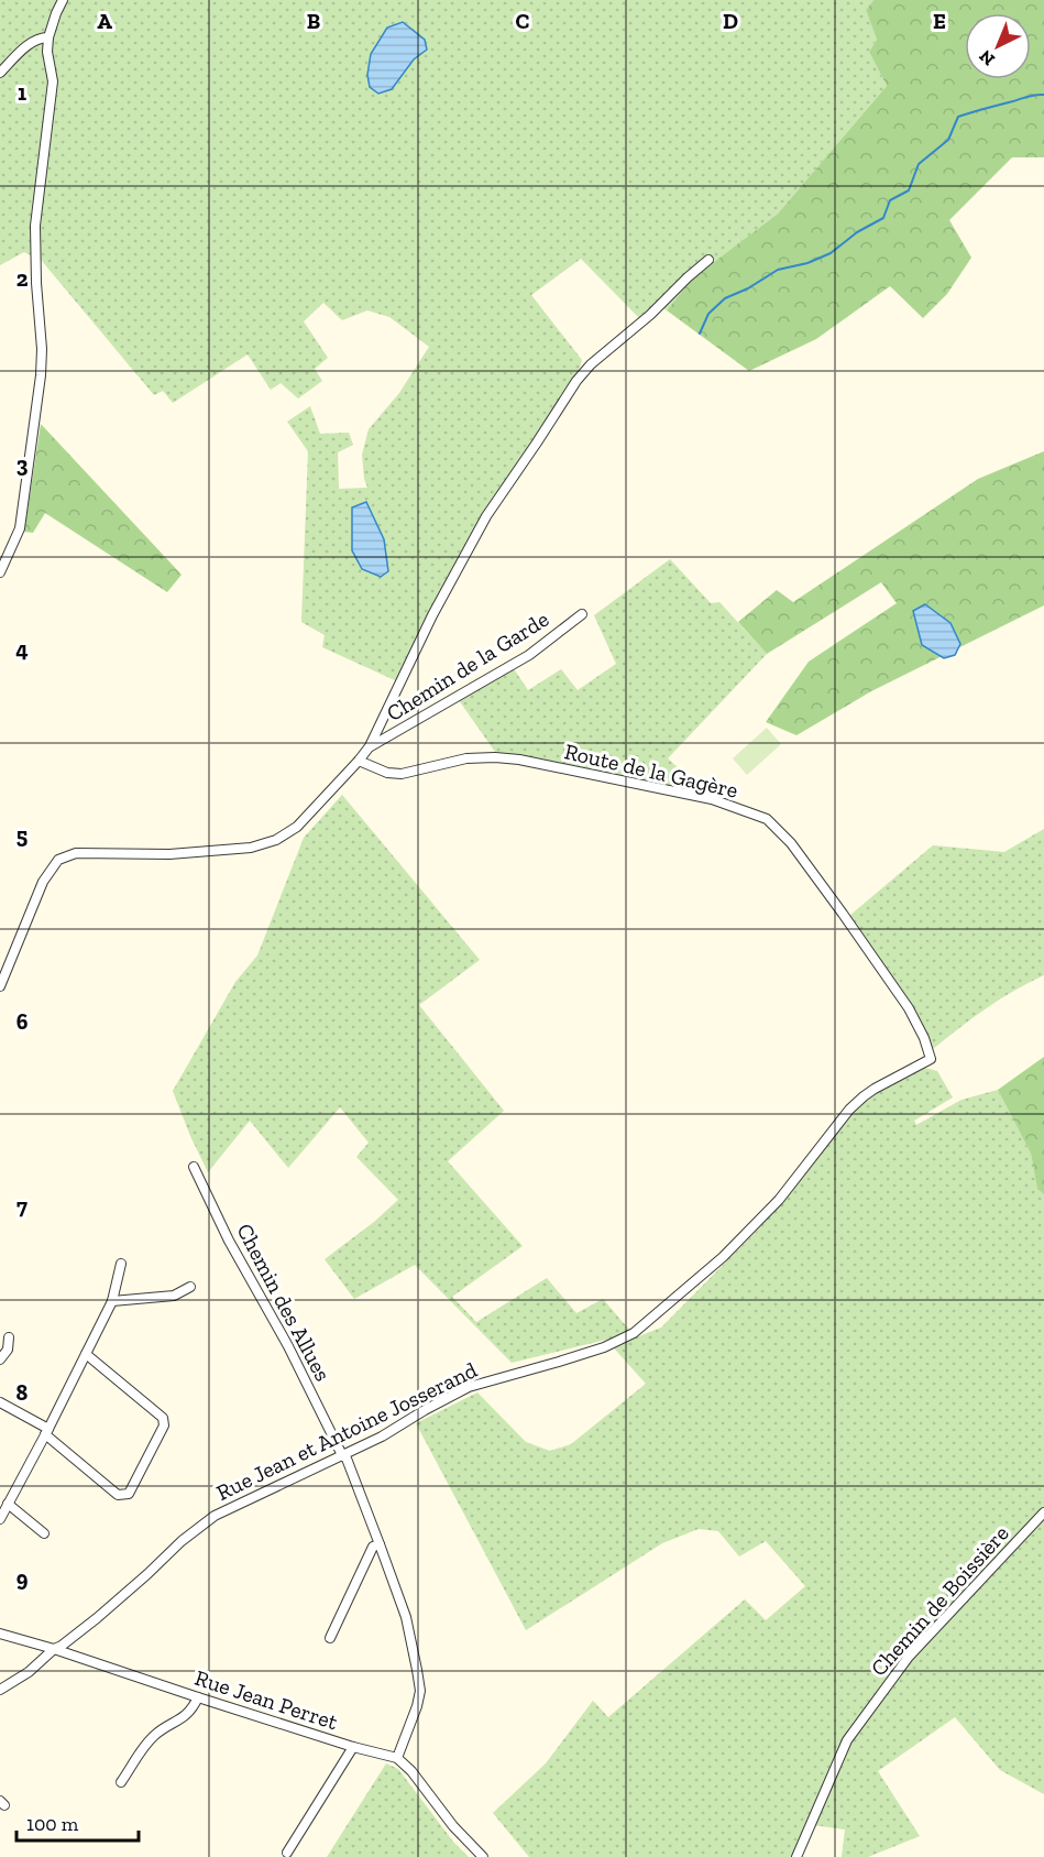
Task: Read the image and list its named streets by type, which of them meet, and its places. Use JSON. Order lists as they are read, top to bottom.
{
  "streets": {
    "street": [
      "Chemin de la Garde",
      "Route de la Gagère",
      "Chemin des Allues",
      "Rue Jean et Antoine Josserand",
      "Chemin de Boissière",
      "Rue Jean Perret"
    ]
  },
  "crossings": [
    ["Route de la Gagère", "Rue Jean et Antoine Josserand"],
    ["Chemin des Allues", "Rue Jean et Antoine Josserand"],
    ["Chemin des Allues", "Rue Jean Perret"],
    ["Rue Jean et Antoine Josserand", "Rue Jean Perret"]
  ],
  "scale_bar": "100 m",
  "north": "bottom left",
  "grid": {
    "columns": [
      "A",
      "B",
      "C",
      "D",
      "E"
    ],
    "rows": [
      "1",
      "2",
      "3",
      "4",
      "5",
      "6",
      "7",
      "8",
      "9"
    ]
  }
}
